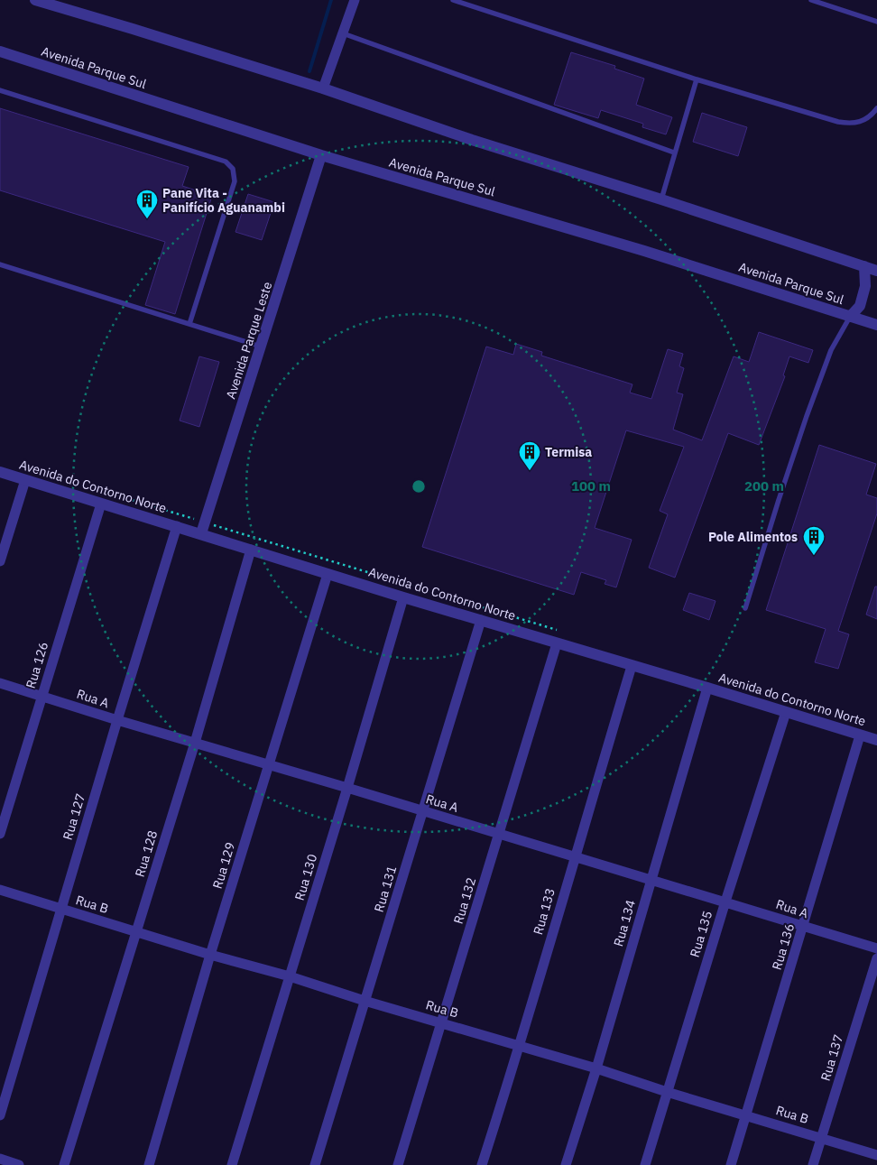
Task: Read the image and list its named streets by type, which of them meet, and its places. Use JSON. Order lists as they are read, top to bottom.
{
  "streets": {
    "street": [
      "Avenida Parque Sul",
      "Avenida Parque Leste",
      "Avenida do Contorno Norte",
      "Rua 126",
      "Rua A",
      "Rua 127",
      "Rua 128",
      "Rua 129",
      "Rua 130",
      "Rua 131",
      "Rua 132",
      "Rua B",
      "Rua 133",
      "Rua 134",
      "Rua 135",
      "Rua 136",
      "Rua 137"
    ]
  },
  "crossings": [
    ["Avenida Parque Sul", "Avenida Parque Leste"],
    ["Avenida Parque Leste", "Avenida do Contorno Norte"],
    ["Avenida do Contorno Norte", "Rua 126"],
    ["Avenida do Contorno Norte", "Rua 127"],
    ["Avenida do Contorno Norte", "Rua 128"],
    ["Avenida do Contorno Norte", "Rua 129"],
    ["Avenida do Contorno Norte", "Rua 130"],
    ["Avenida do Contorno Norte", "Rua 131"],
    ["Avenida do Contorno Norte", "Rua 132"],
    ["Avenida do Contorno Norte", "Rua 133"],
    ["Avenida do Contorno Norte", "Rua 134"],
    ["Avenida do Contorno Norte", "Rua 135"],
    ["Avenida do Contorno Norte", "Rua 136"],
    ["Rua 126", "Rua A"],
    ["Rua A", "Rua 127"],
    ["Rua A", "Rua 128"],
    ["Rua A", "Rua 129"],
    ["Rua A", "Rua 130"],
    ["Rua A", "Rua 131"],
    ["Rua A", "Rua 132"],
    ["Rua A", "Rua 133"],
    ["Rua A", "Rua 134"],
    ["Rua A", "Rua 135"],
    ["Rua A", "Rua 136"],
    ["Rua 127", "Rua B"],
    ["Rua 128", "Rua B"],
    ["Rua 129", "Rua B"],
    ["Rua 130", "Rua B"],
    ["Rua 131", "Rua B"],
    ["Rua 132", "Rua B"],
    ["Rua B", "Rua 133"],
    ["Rua B", "Rua 134"],
    ["Rua B", "Rua 135"],
    ["Rua B", "Rua 136"],
    ["Rua B", "Rua 137"]
  ],
  "places": {
    "building": ["Pane Vita - Panifício Aguanambi", "Termisa", "Pole Alimentos"]
  },
  "rings": ["100 m", "200 m"]
}
